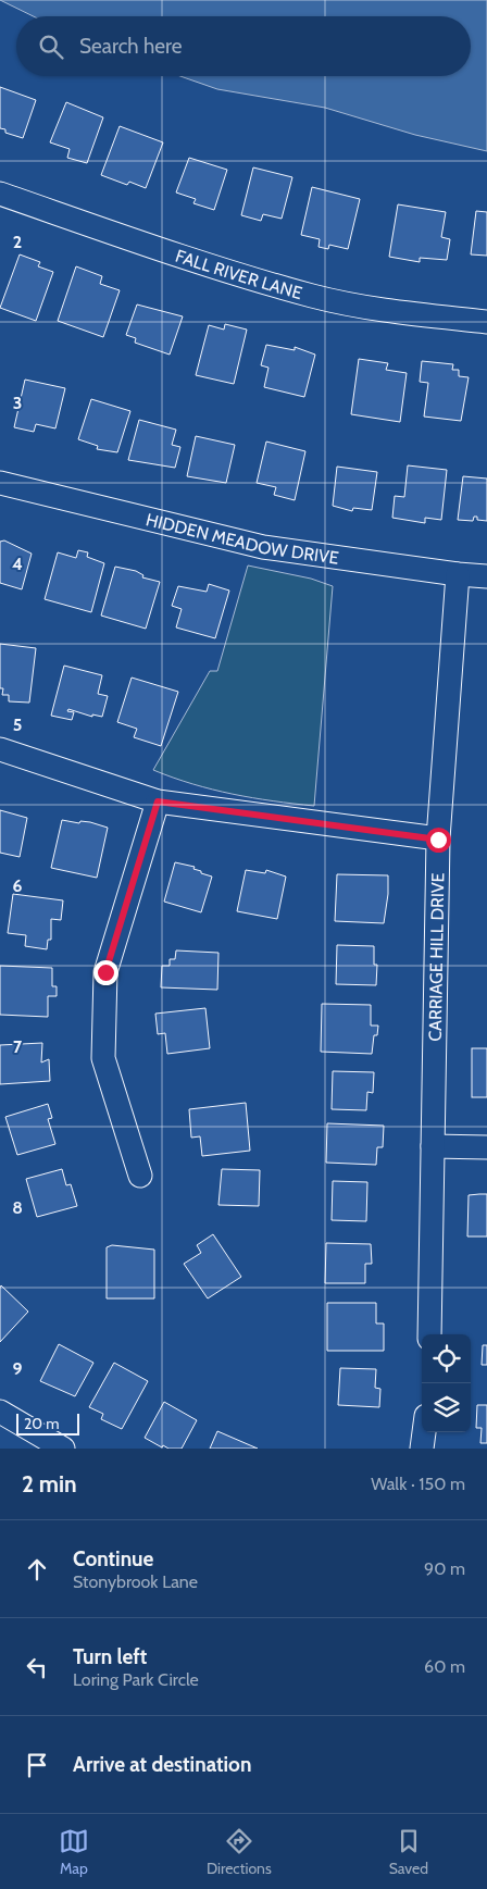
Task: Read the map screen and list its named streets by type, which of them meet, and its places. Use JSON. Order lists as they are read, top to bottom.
{
  "streets": {
    "street": ["FALL RIVER LANE", "HIDDEN MEADOW DRIVE", "CARRIAGE HILL DRIVE"]
  },
  "crossings": [
    ["HIDDEN MEADOW DRIVE", "CARRIAGE HILL DRIVE"]
  ],
  "scale_bar": "20 m",
  "page": {
    "search": "Search here",
    "scale": "20 m",
    "heading": ["2 min", "Walk · 150 m"],
    "list": [
      ["Continue", "Stonybrook Lane", "90 m"],
      ["Turn left", "Loring Park Circle", "60 m"],
      "Arrive at destination"
    ],
    "nav": ["Map", "Directions", "Saved"]
  },
  "grid": {
    "rows": [
      "2",
      "3",
      "4",
      "5",
      "6",
      "7",
      "8",
      "9"
    ]
  }
}
